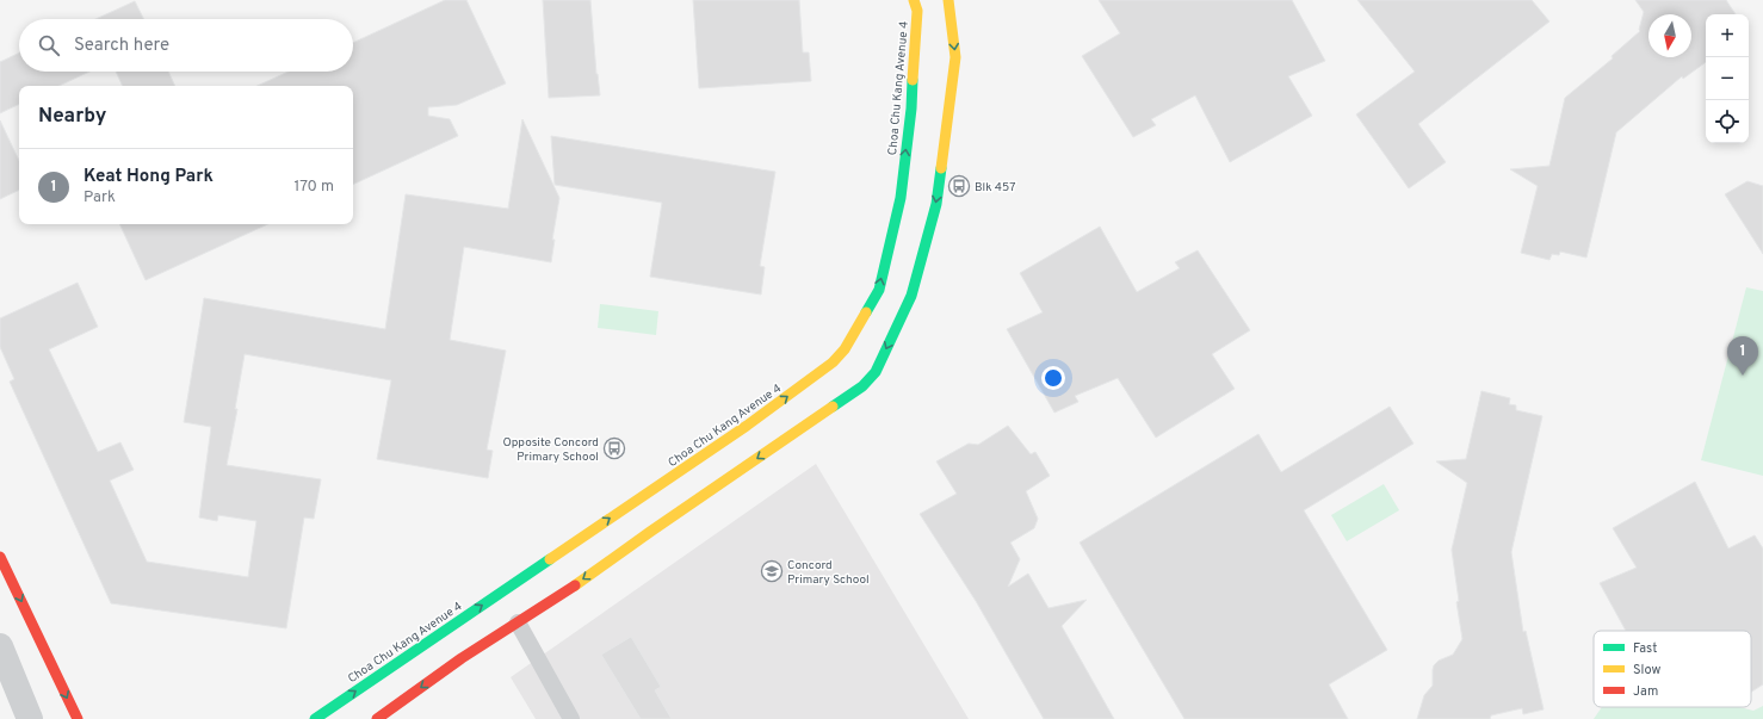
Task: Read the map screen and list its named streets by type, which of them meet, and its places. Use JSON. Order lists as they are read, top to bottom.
{
  "streets": {
    "street": ["Choa Chu Kang Avenue 4"]
  },
  "places": {
    "bus stop": ["Blk 457", "Opposite Concord Primary School"],
    "school or university": ["Concord Primary School"]
  },
  "legend": ["Fast", "Slow", "Jam"],
  "north": "bottom",
  "page": {
    "map_buttons": ["+", "−"],
    "search": "Search here",
    "heading": "Nearby",
    "list": [
      {
        "mark": "1",
        "name": "Keat Hong Park",
        "note": "Park",
        "value": "170 m"
      }
    ],
    "pins": "1"
  }
}
